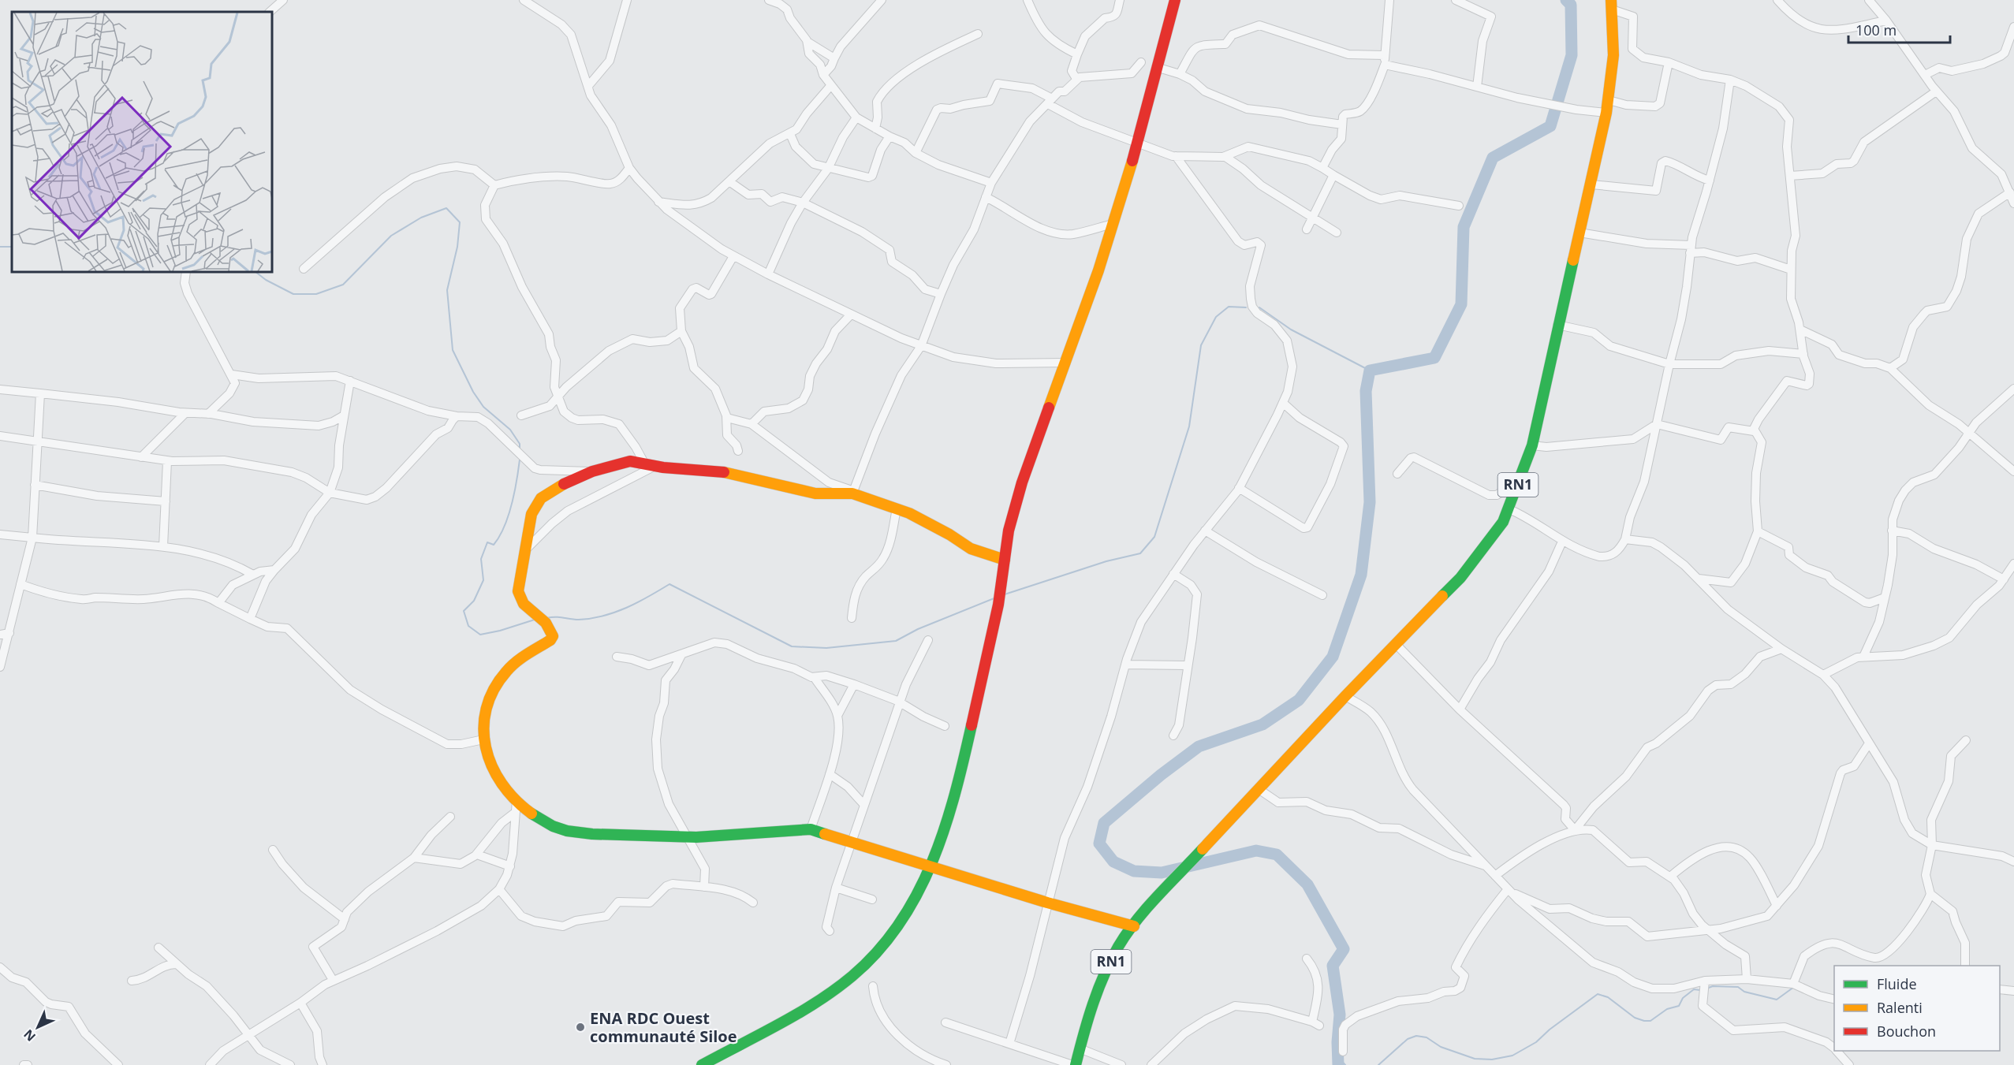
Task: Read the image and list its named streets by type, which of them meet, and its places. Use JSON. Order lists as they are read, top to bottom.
{
  "streets": {
    "main road": ["RN1"]
  },
  "places": ["ENA RDC Ouest communauté Siloe"],
  "legend": ["Fluide", "Ralenti", "Bouchon"],
  "scale_bar": "100 m",
  "north": "bottom left"
}
